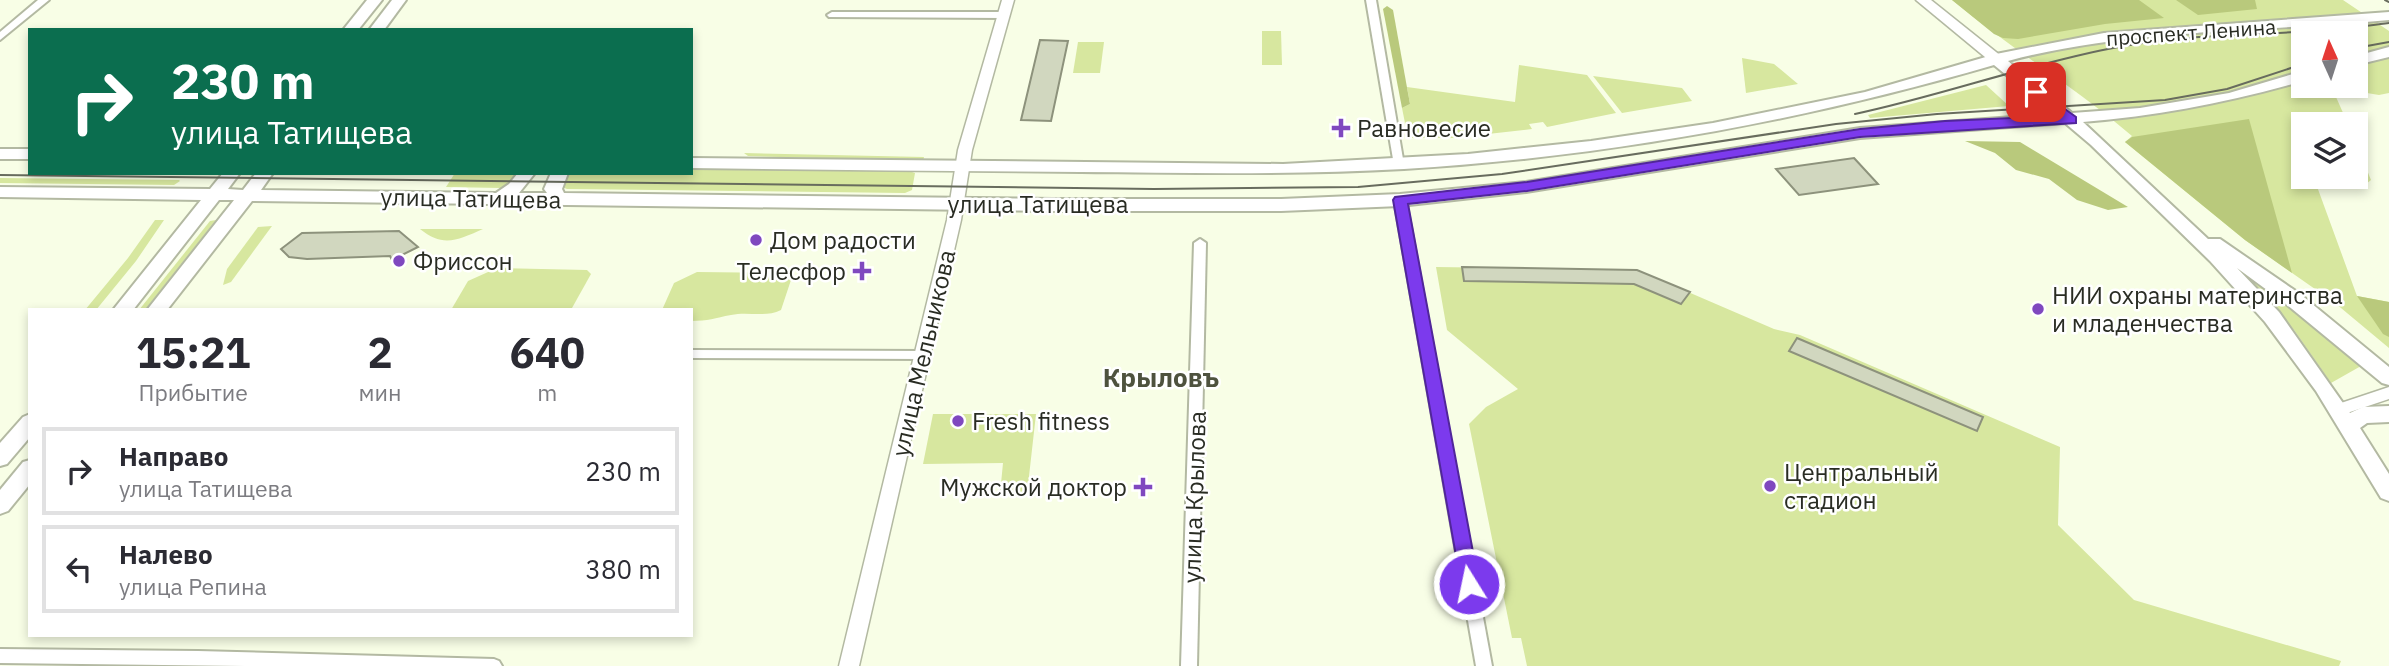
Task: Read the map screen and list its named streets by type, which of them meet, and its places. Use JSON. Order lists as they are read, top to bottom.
{
  "streets": {
    "main road": ["проспект Ленина", "улица Татищева"],
    "street": ["улица Мельникова", "улица Крылова"]
  },
  "crossings": [
    ["проспект Ленина", "улица Татищева"],
    ["улица Татищева", "улица Мельникова"]
  ],
  "districts": ["Крыловъ"],
  "places": {
    "health": ["Равновесие", "Телесфор", "Мужской доктор"],
    "other": [
      "Дом радости",
      "Фриссон",
      "НИИ охраны материнства и младенчества",
      "Fresh fitness",
      "Центральный стадион"
    ]
  },
  "north": "top",
  "page": {
    "turn": ["230 m", "улица Татищева"],
    "eta": [
      "15:21",
      "Прибытие",
      "2",
      "мин",
      "640",
      "m"
    ],
    "list": [
      {
        "name": "Направо",
        "note": "улица Татищева",
        "value": "230 m"
      },
      {
        "name": "Налево",
        "note": "улица Репина",
        "value": "380 m"
      }
    ]
  }
}
